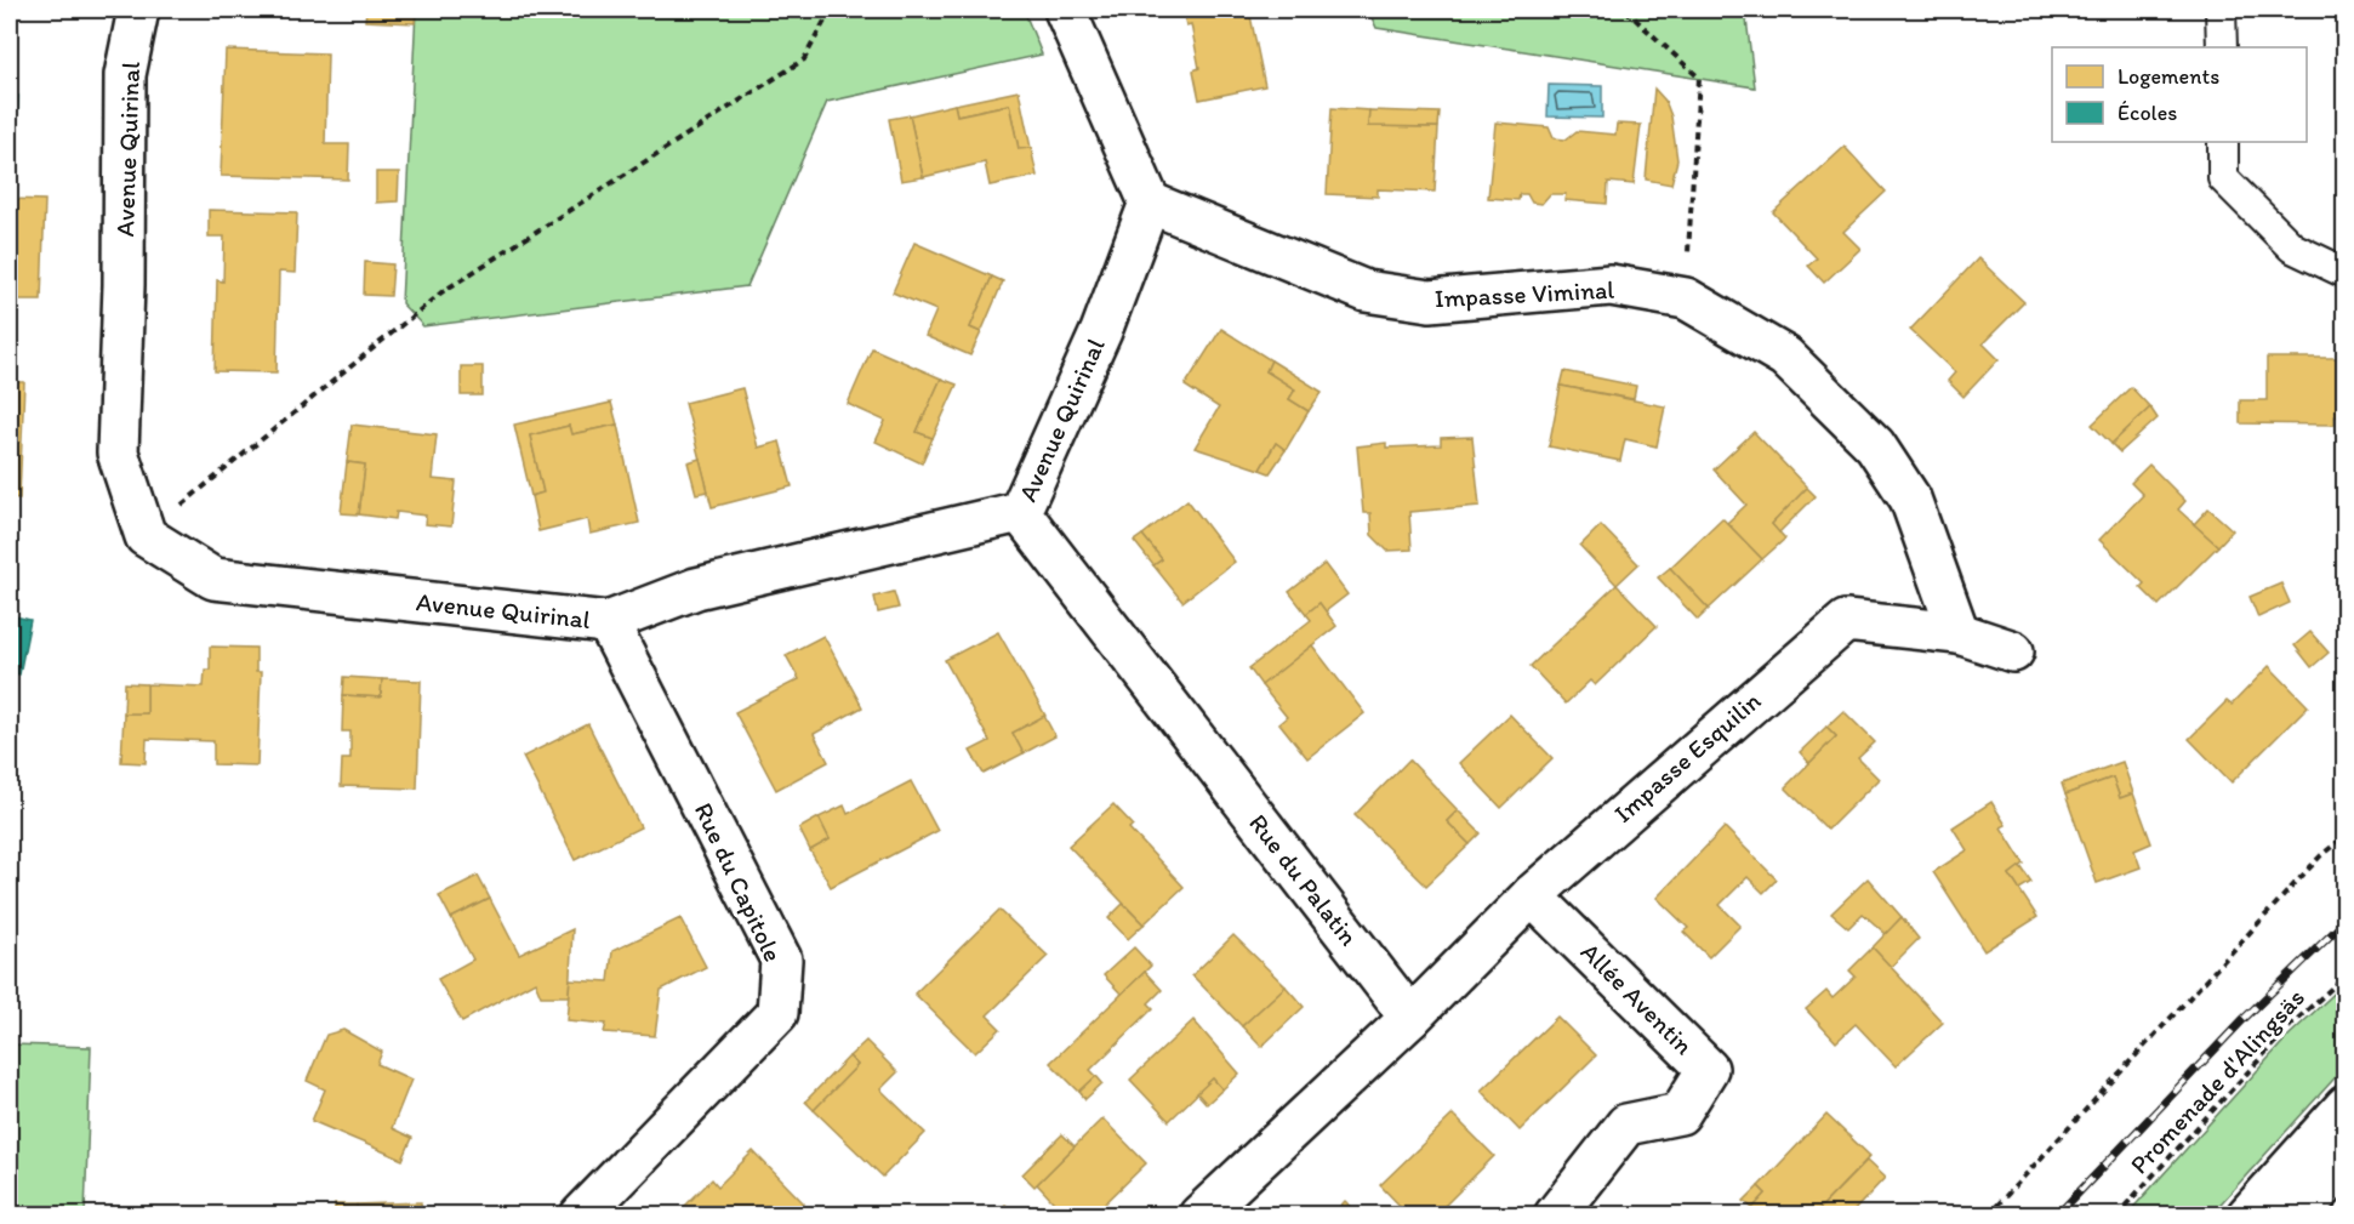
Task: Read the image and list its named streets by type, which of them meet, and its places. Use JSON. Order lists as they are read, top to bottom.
{
  "streets": {
    "street": [
      "Avenue Quirinal",
      "Impasse Viminal",
      "Impasse Esquilin",
      "Rue du Palatin",
      "Rue du Capitole",
      "Allée Aventin"
    ],
    "path": ["Promenade d'Alingsäs"]
  },
  "crossings": [
    ["Avenue Quirinal", "Impasse Viminal"],
    ["Avenue Quirinal", "Rue du Palatin"],
    ["Avenue Quirinal", "Rue du Capitole"],
    ["Impasse Viminal", "Impasse Esquilin"],
    ["Impasse Esquilin", "Rue du Palatin"],
    ["Impasse Esquilin", "Allée Aventin"]
  ],
  "legend": ["Logements", "Écoles"]
}
